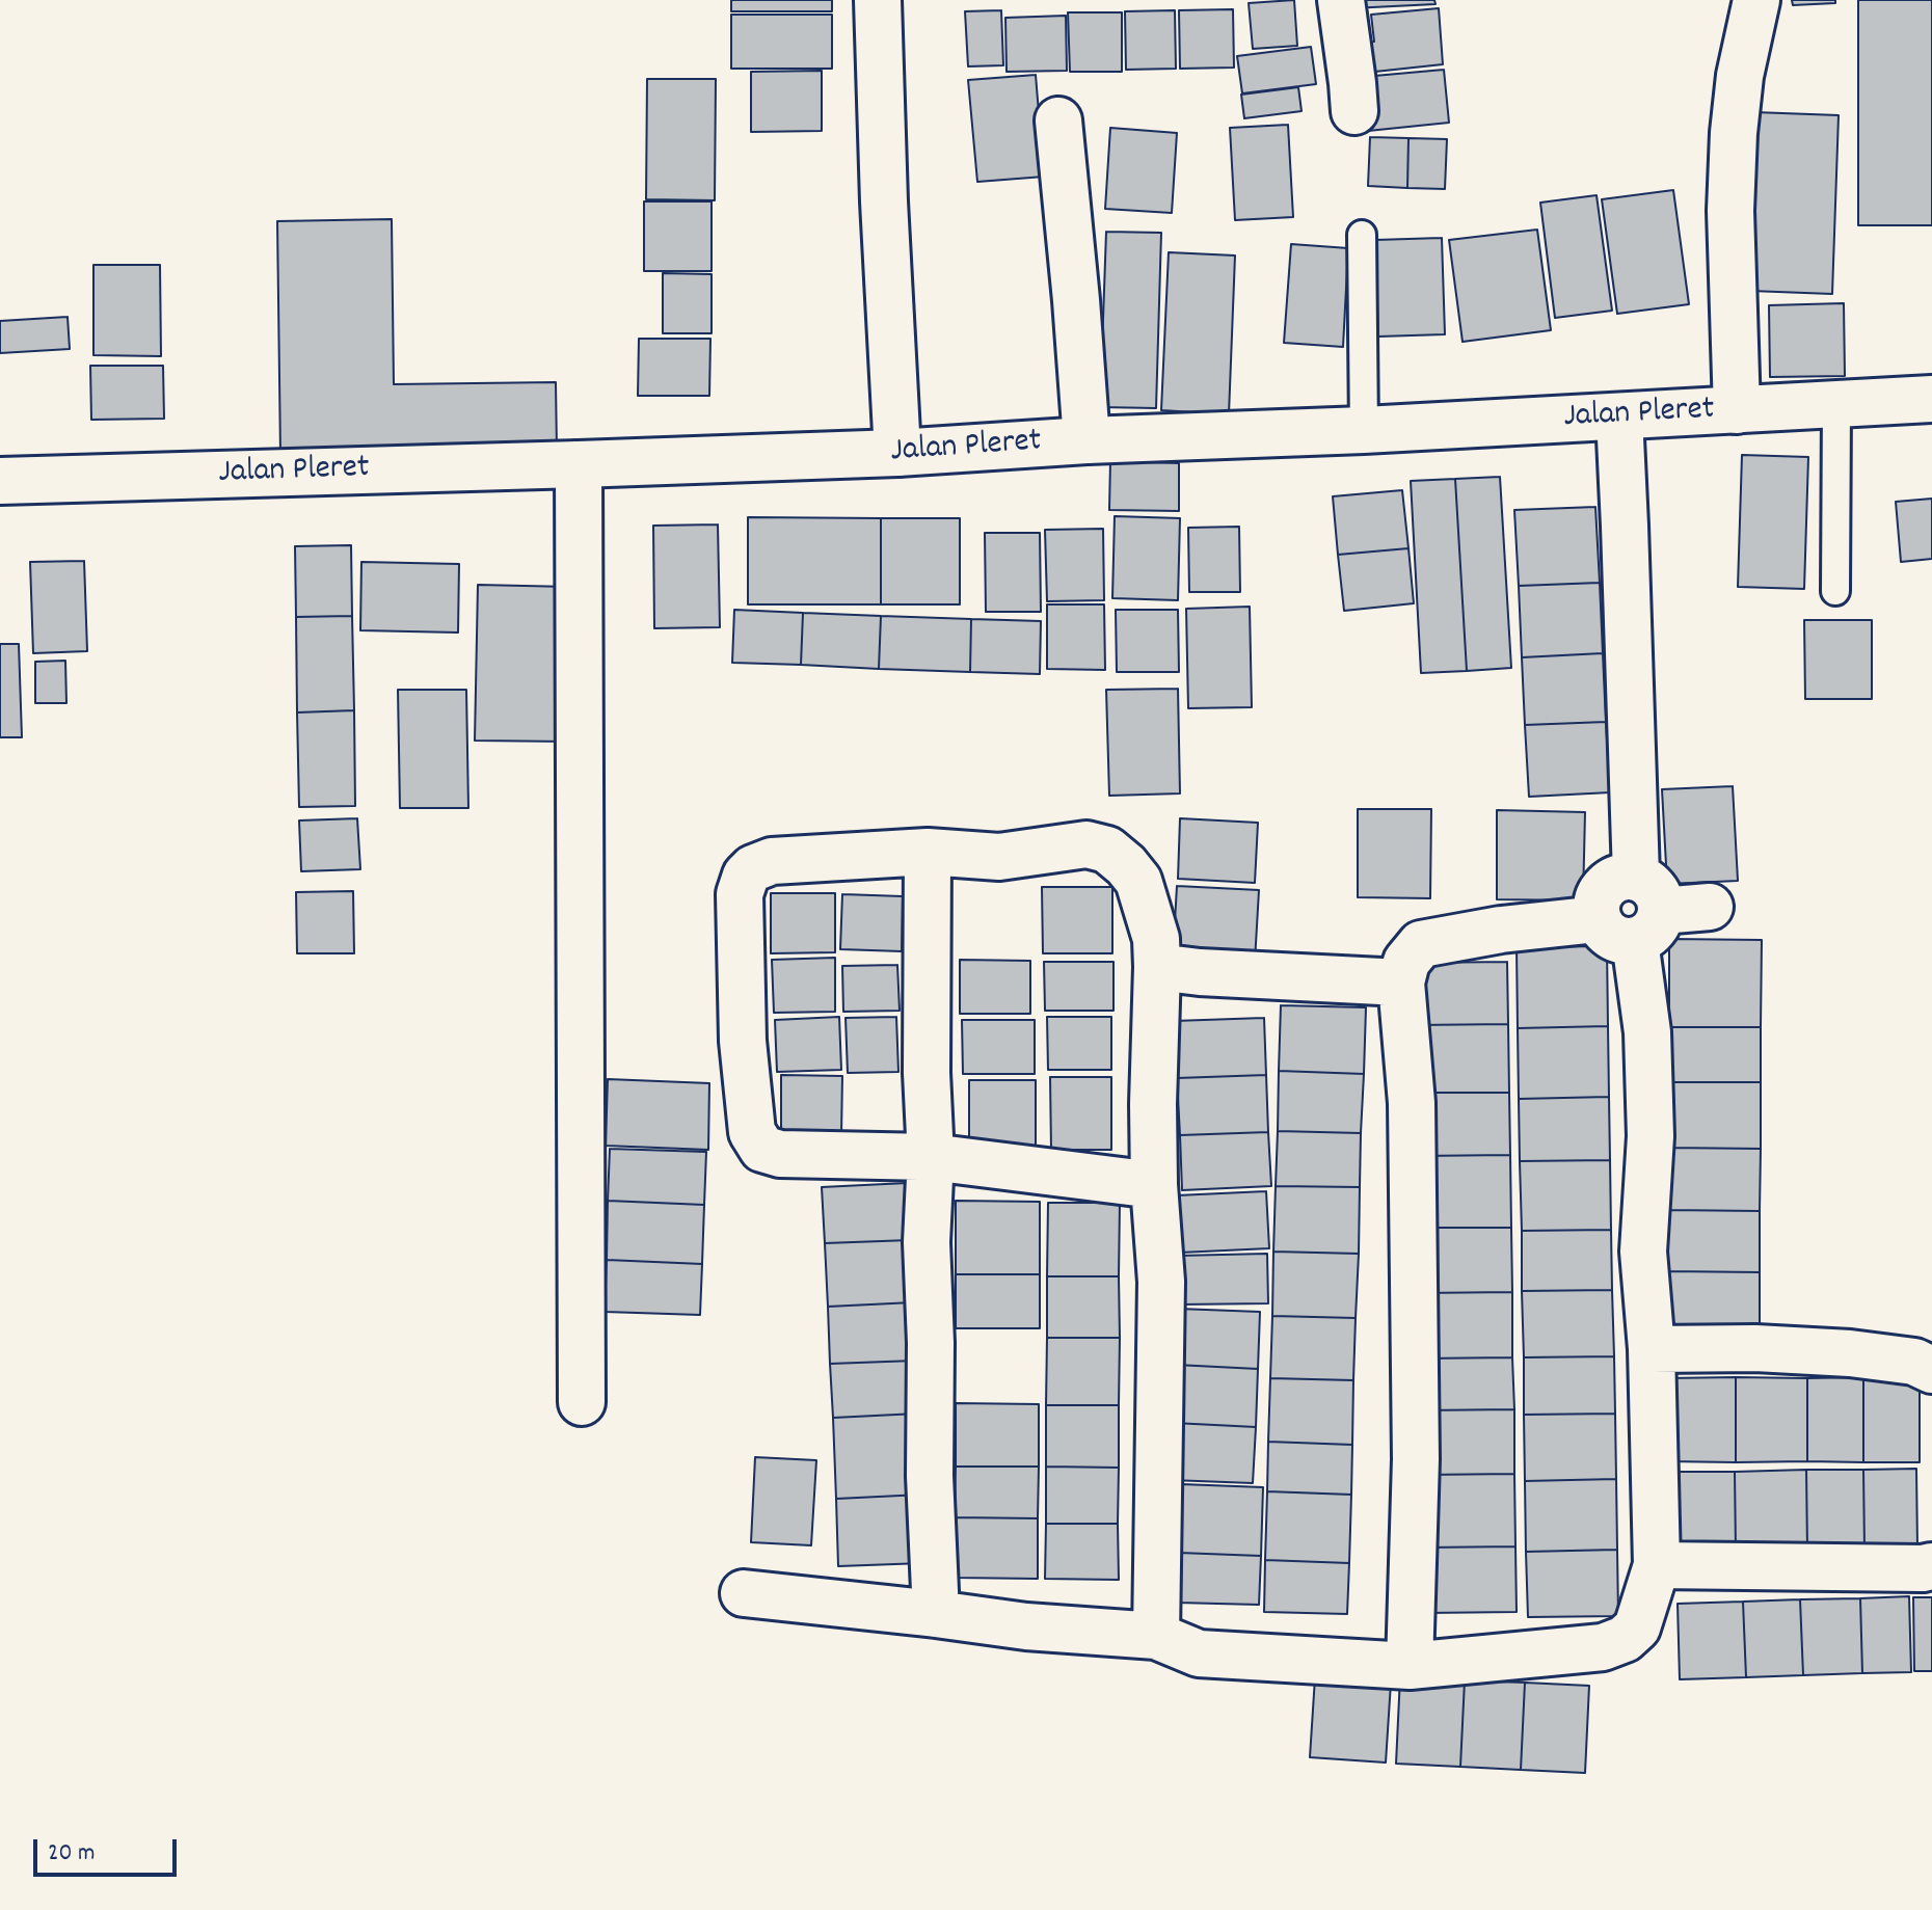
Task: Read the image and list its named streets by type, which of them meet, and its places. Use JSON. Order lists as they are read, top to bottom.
{
  "streets": {
    "street": ["Jalan Pleret"]
  },
  "scale_bar": "20 m"
}
